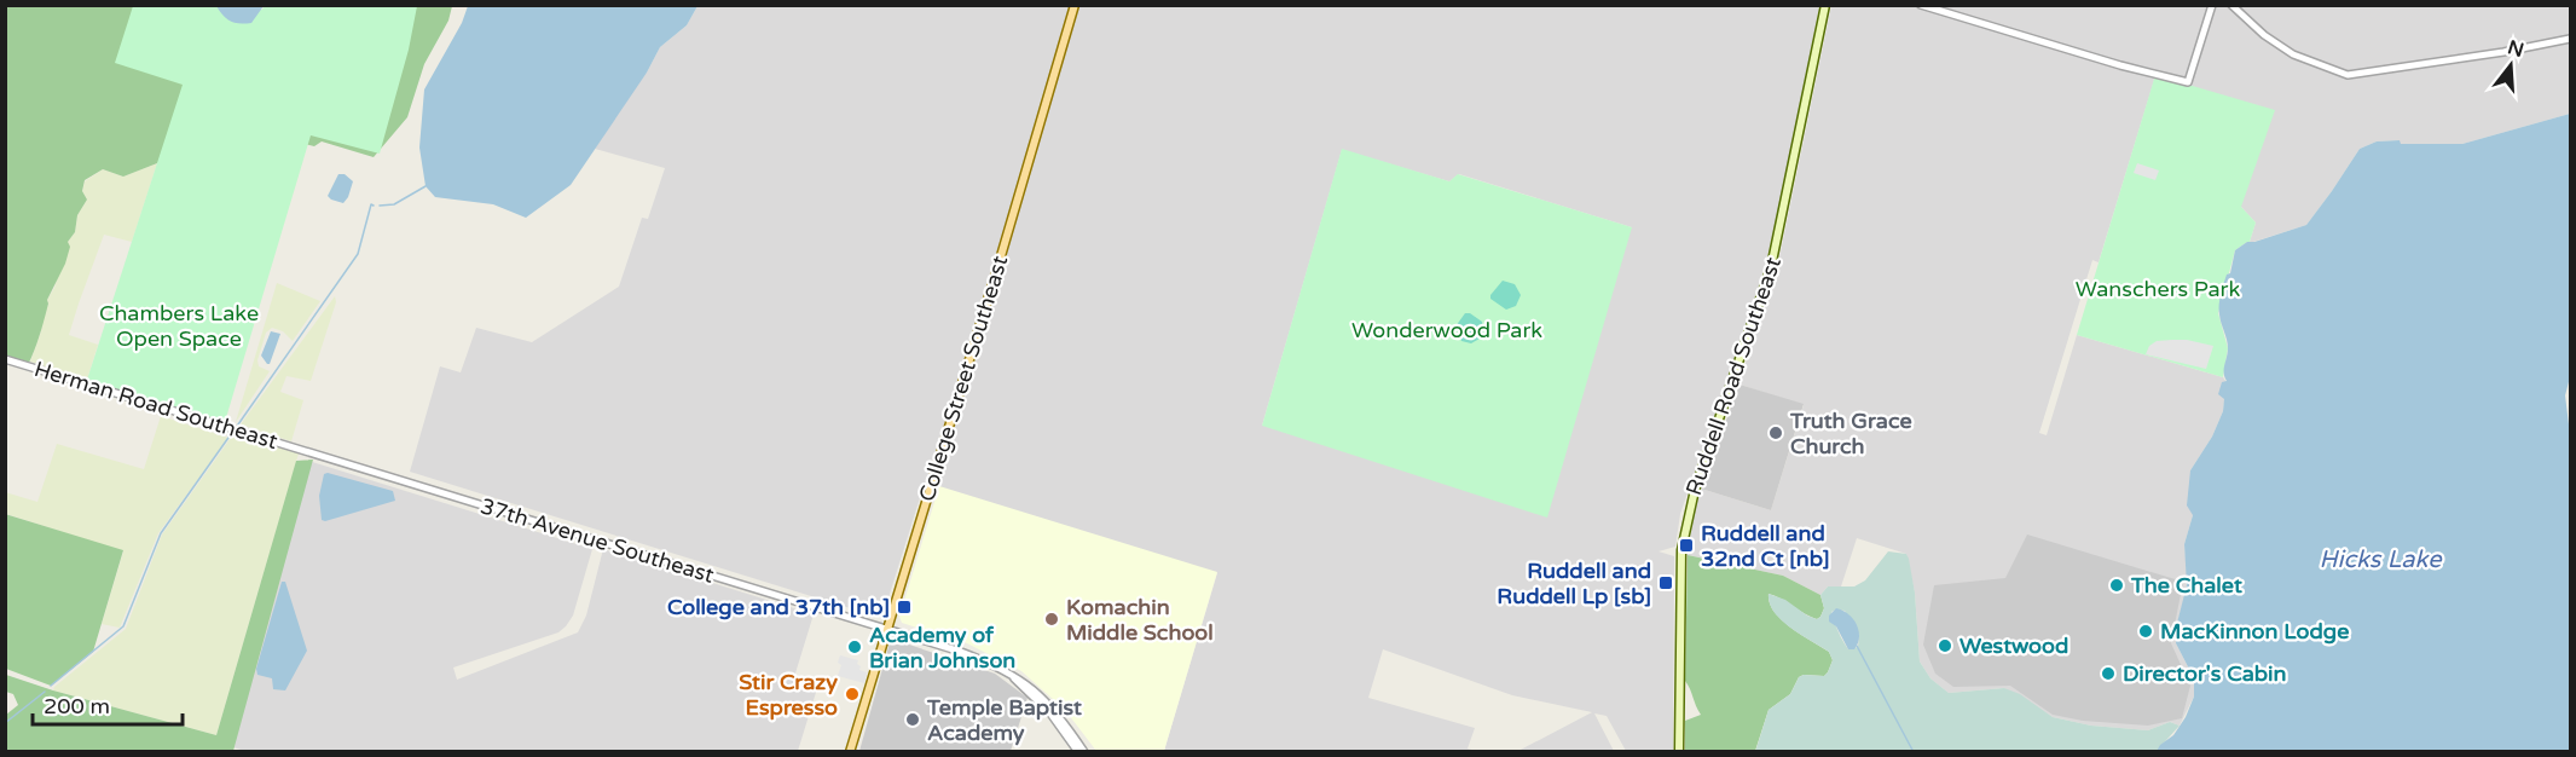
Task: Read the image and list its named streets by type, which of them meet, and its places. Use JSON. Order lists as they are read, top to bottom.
{
  "streets": {
    "main road": ["Ruddell Road Southeast", "College Street Southeast"],
    "street": ["Herman Road Southeast", "37th Avenue Southeast"]
  },
  "crossings": [
    ["College Street Southeast", "37th Avenue Southeast"],
    ["Herman Road Southeast", "37th Avenue Southeast"]
  ],
  "water": ["Hicks Lake"],
  "parks": ["Wanschers Park", "Chambers Lake Open Space", "Wonderwood Park"],
  "places": {
    "other": [
      "Truth Grace Church",
      "The Chalet",
      "Komachin Middle School",
      "MacKinnon Lodge",
      "Westwood",
      "Academy of Brian Johnson",
      "Director's Cabin",
      "Stir Crazy Espresso",
      "Temple Baptist Academy"
    ],
    "transit": ["Ruddell and 32nd Ct [nb]", "Ruddell and Ruddell Lp [sb]", "College and 37th [nb]"]
  },
  "scale_bar": "200 m",
  "north": "top"
}
